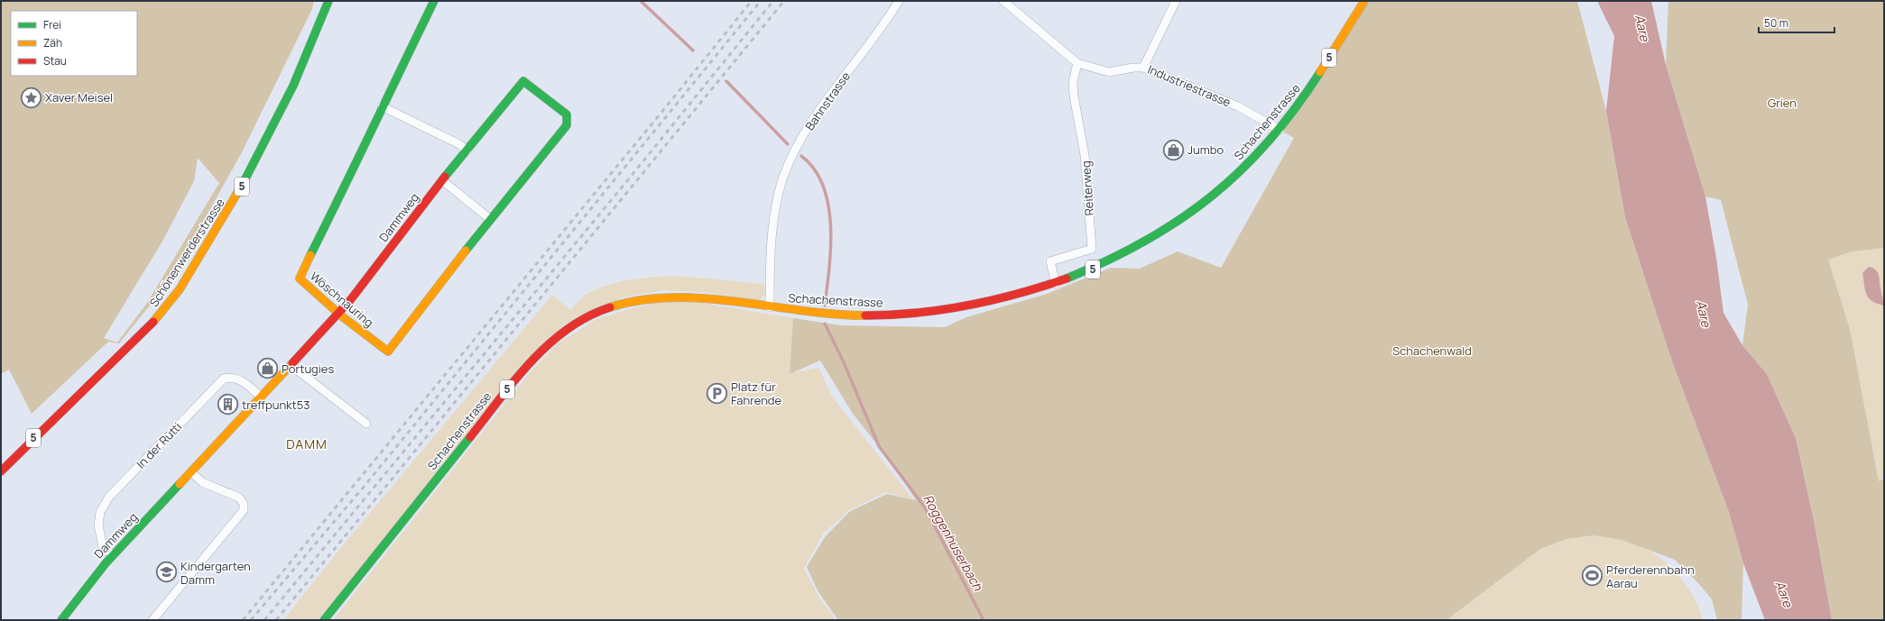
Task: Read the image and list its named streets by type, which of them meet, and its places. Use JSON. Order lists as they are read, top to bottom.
{
  "streets": {
    "main road": [
      "5",
      "Schachenstrasse",
      "Dammweg",
      "Schönenwerderstrasse",
      "Wöschnauring"
    ],
    "street": [
      "Industriestrasse",
      "Bahnstrasse",
      "Reiterweg",
      "In der Rütti"
    ]
  },
  "crossings": [
    ["Industriestrasse", "Schachenstrasse"],
    ["Bahnstrasse", "Schachenstrasse"],
    ["Schachenstrasse", "Reiterweg"],
    ["Dammweg", "Wöschnauring"],
    ["Dammweg", "In der Rütti"]
  ],
  "districts": ["DAMM"],
  "water": ["Aare", "Roggenhuserbach"],
  "parks": ["Grien", "Schachenwald"],
  "places": {
    "place": ["Xaver Meisel"],
    "shop": ["Jumbo", "Portugies"],
    "parking": ["Platz für Fahrende"],
    "building": ["treffpunkt53"],
    "school or university": ["Kindergarten Damm"],
    "sports": ["Pferderennbahn Aarau"]
  },
  "legend": ["Frei", "Zäh", "Stau"],
  "scale_bar": "50 m"
}
